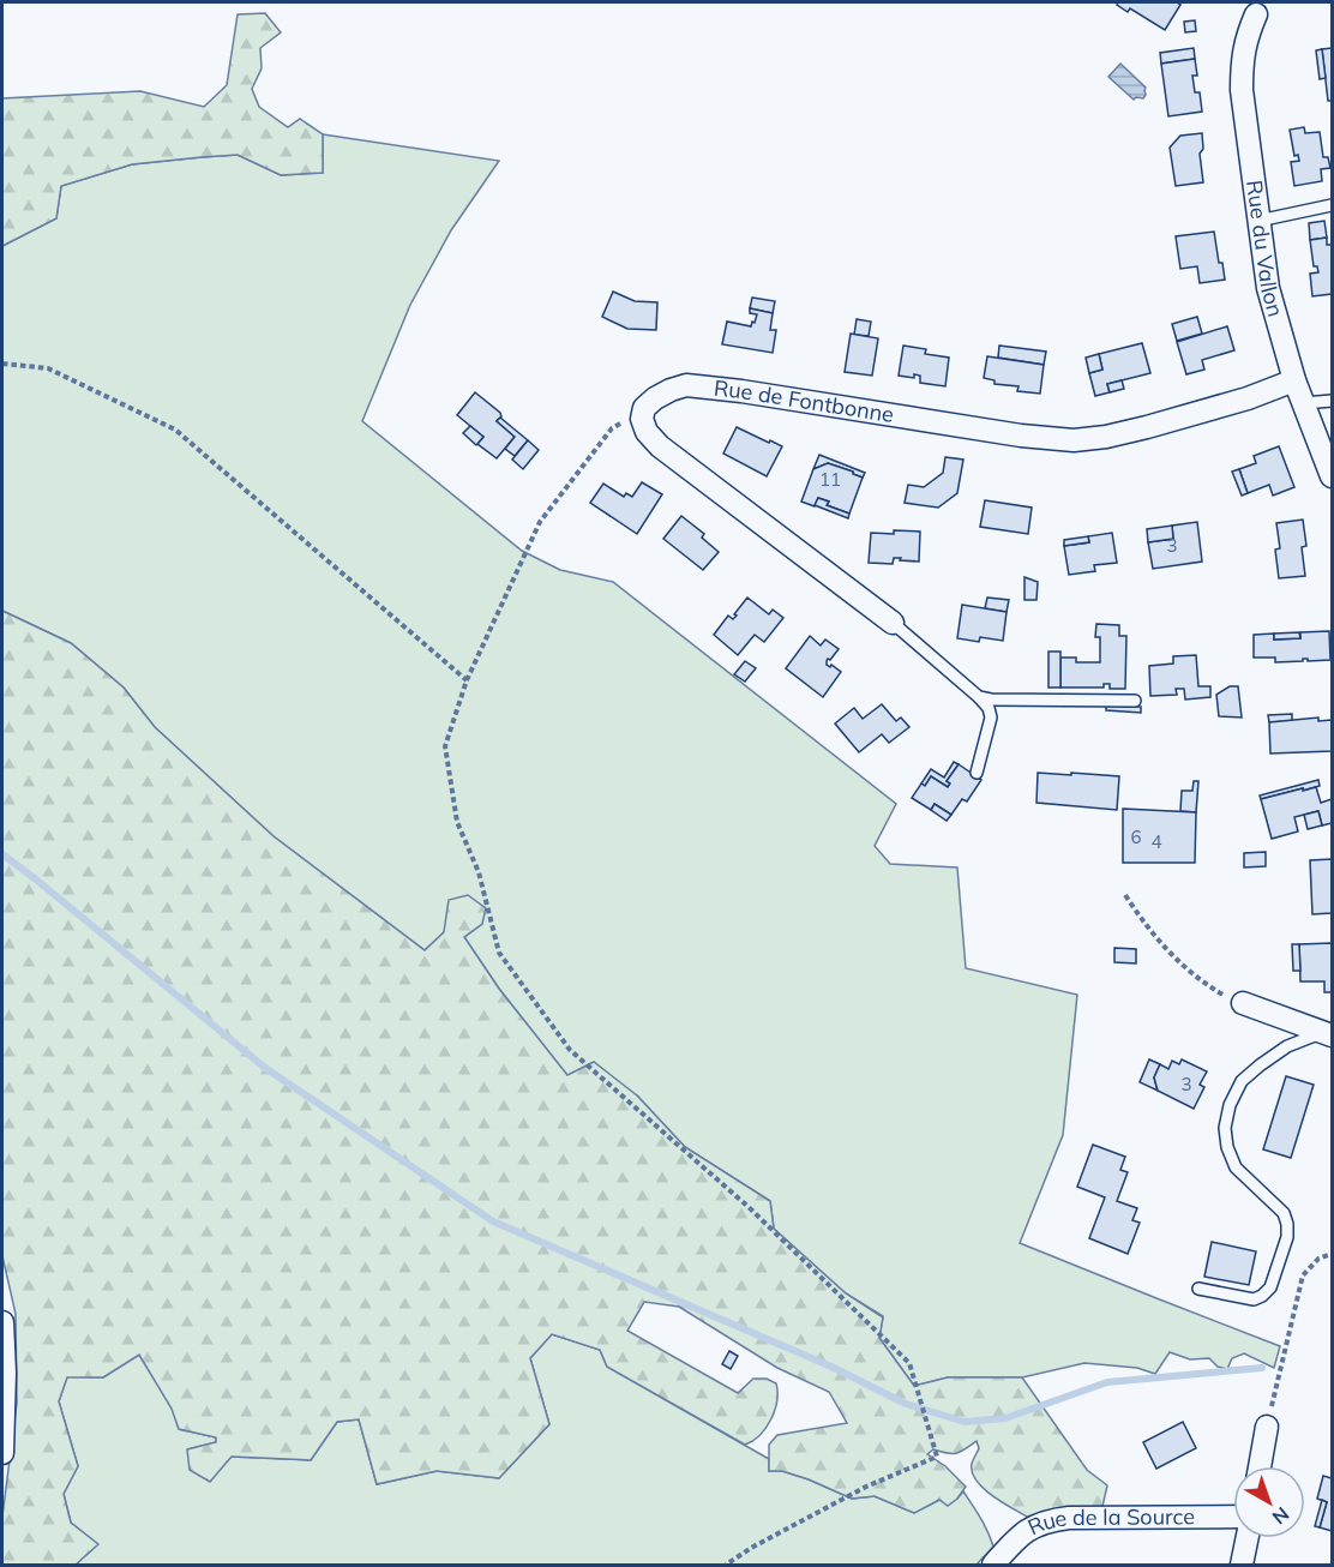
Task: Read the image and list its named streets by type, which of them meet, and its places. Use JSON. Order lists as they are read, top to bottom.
{
  "streets": {
    "street": ["Rue du Vallon", "Rue de Fontbonne", "Rue de la Source"]
  },
  "crossings": [
    ["Rue du Vallon", "Rue de Fontbonne"]
  ],
  "house_numbers": [
    "11",
    "3",
    "6",
    "4",
    "3"
  ],
  "north": "bottom right"
}
